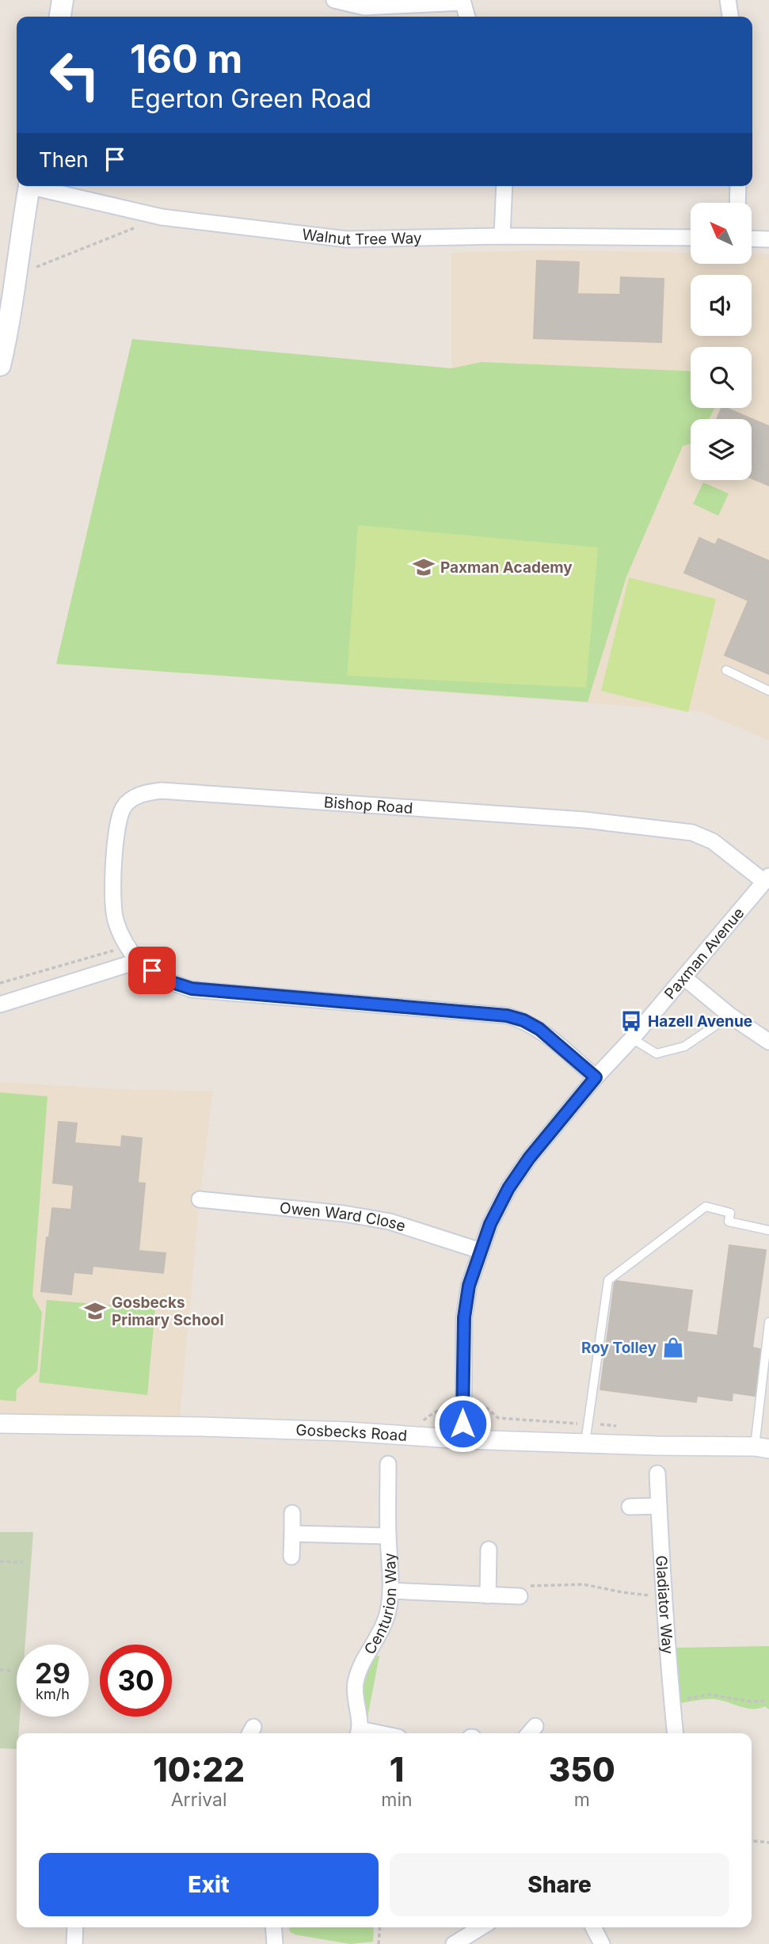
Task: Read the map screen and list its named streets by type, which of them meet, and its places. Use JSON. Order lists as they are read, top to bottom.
{
  "streets": {
    "street": [
      "Walnut Tree Way",
      "Bishop Road",
      "Paxman Avenue",
      "Owen Ward Close",
      "Gosbecks Road",
      "Centurion Way",
      "Gladiator Way"
    ]
  },
  "crossings": [
    ["Bishop Road", "Paxman Avenue"],
    ["Paxman Avenue", "Owen Ward Close"],
    ["Paxman Avenue", "Gosbecks Road"]
  ],
  "places": {
    "school or university": ["Paxman Academy", "Gosbecks Primary School"],
    "bus stop": ["Hazell Avenue"],
    "shop": ["Roy Tolley"]
  },
  "north": "top left",
  "page": {
    "turn": ["160 m", "Egerton Green Road"],
    "then": "Then",
    "speed": "29 km/h",
    "limit": "30",
    "eta": [
      "10:22",
      "Arrival",
      "1",
      "min",
      "350",
      "m"
    ],
    "buttons": ["Exit", "Share"]
  }
}
